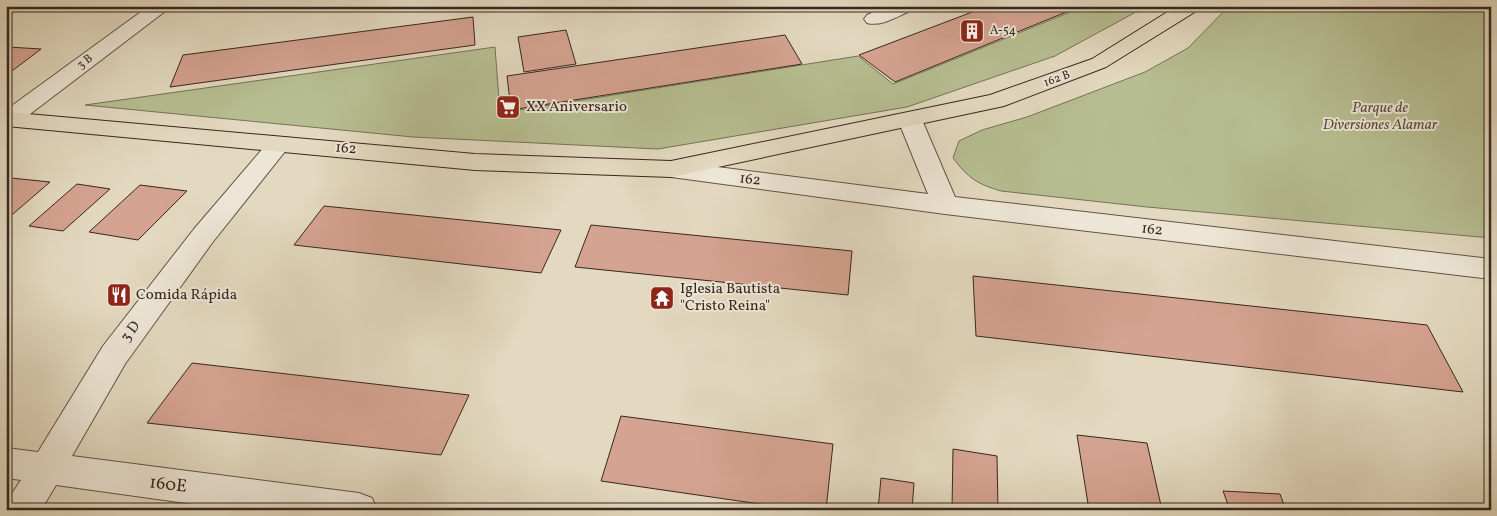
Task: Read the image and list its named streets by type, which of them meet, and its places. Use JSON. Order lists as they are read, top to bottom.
{
  "streets": {
    "main road": ["162 B", "162"],
    "street": ["3 B", "3 D", "160E"]
  },
  "crossings": [
    ["3 B", "162"],
    ["162 B", "162"],
    ["162", "3 D"],
    ["3 D", "160E"]
  ],
  "parks": ["Parque de Diversiones Alamar"],
  "places": {
    "building": ["A-54"],
    "supermarket": ["XX Aniversario"],
    "restaurant": ["Comida Rápida"],
    "temple": ["Iglesia Bautista \"Cristo Reina\""]
  }
}
